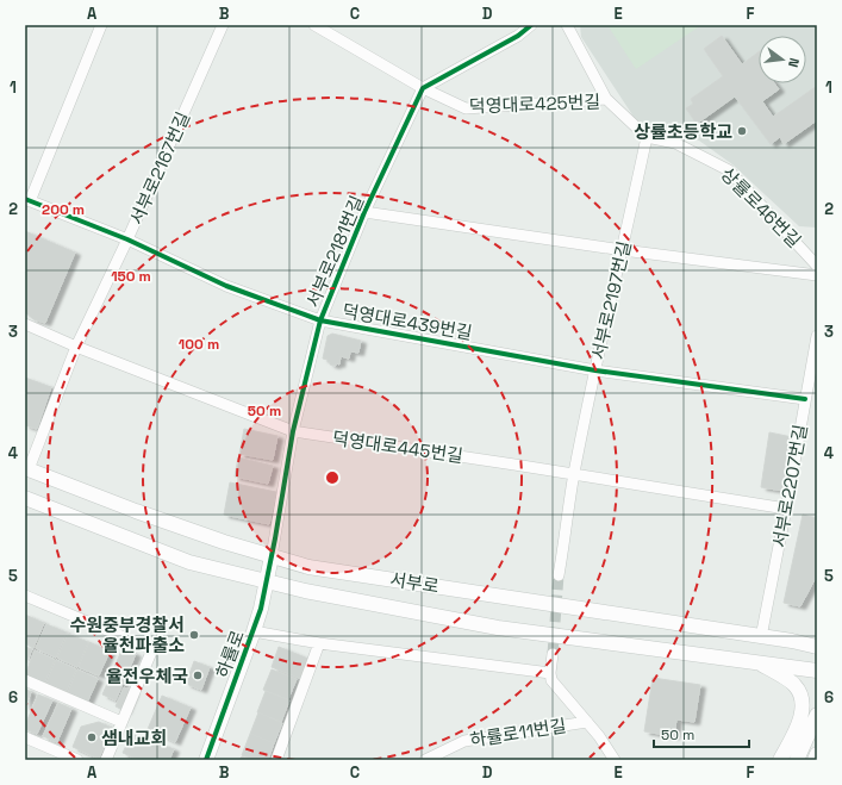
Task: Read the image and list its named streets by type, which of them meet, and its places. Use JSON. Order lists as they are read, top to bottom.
{
  "streets": {
    "main road": ["서부로", "하률로"],
    "street": [
      "덕영대로425번길",
      "서부로2167번길",
      "상률로46번길",
      "서부로2181번길",
      "서부로2197번길",
      "덕영대로439번길",
      "덕영대로445번길",
      "서부로2207번길",
      "하률로11번길"
    ]
  },
  "crossings": [
    ["덕영대로425번길", "상률로46번길"],
    ["덕영대로425번길", "서부로2181번길"],
    ["덕영대로425번길", "서부로2197번길"],
    ["서부로2167번길", "덕영대로439번길"],
    ["서부로2167번길", "덕영대로445번길"],
    ["서부로2167번길", "서부로"],
    ["상률로46번길", "서부로2197번길"],
    ["서부로2181번길", "덕영대로439번길"],
    ["서부로2181번길", "덕영대로445번길"],
    ["서부로2181번길", "서부로"],
    ["서부로2181번길", "하률로"],
    ["서부로2197번길", "덕영대로439번길"],
    ["서부로2197번길", "덕영대로445번길"],
    ["덕영대로439번길", "서부로2207번길"],
    ["덕영대로445번길", "서부로2207번길"],
    ["서부로2207번길", "서부로"],
    ["서부로", "하률로"]
  ],
  "places": [
    "상률초등학교",
    "수원중부경찰서 율천파출소",
    "율전우체국",
    "샘내교회"
  ],
  "scale_bar": "50 m",
  "north": "right",
  "grid": {
    "columns": [
      "A",
      "B",
      "C",
      "D",
      "E",
      "F"
    ],
    "rows": [
      "1",
      "2",
      "3",
      "4",
      "5",
      "6"
    ]
  },
  "rings": [
    "200 m",
    "150 m",
    "100 m",
    "50 m"
  ]
}
